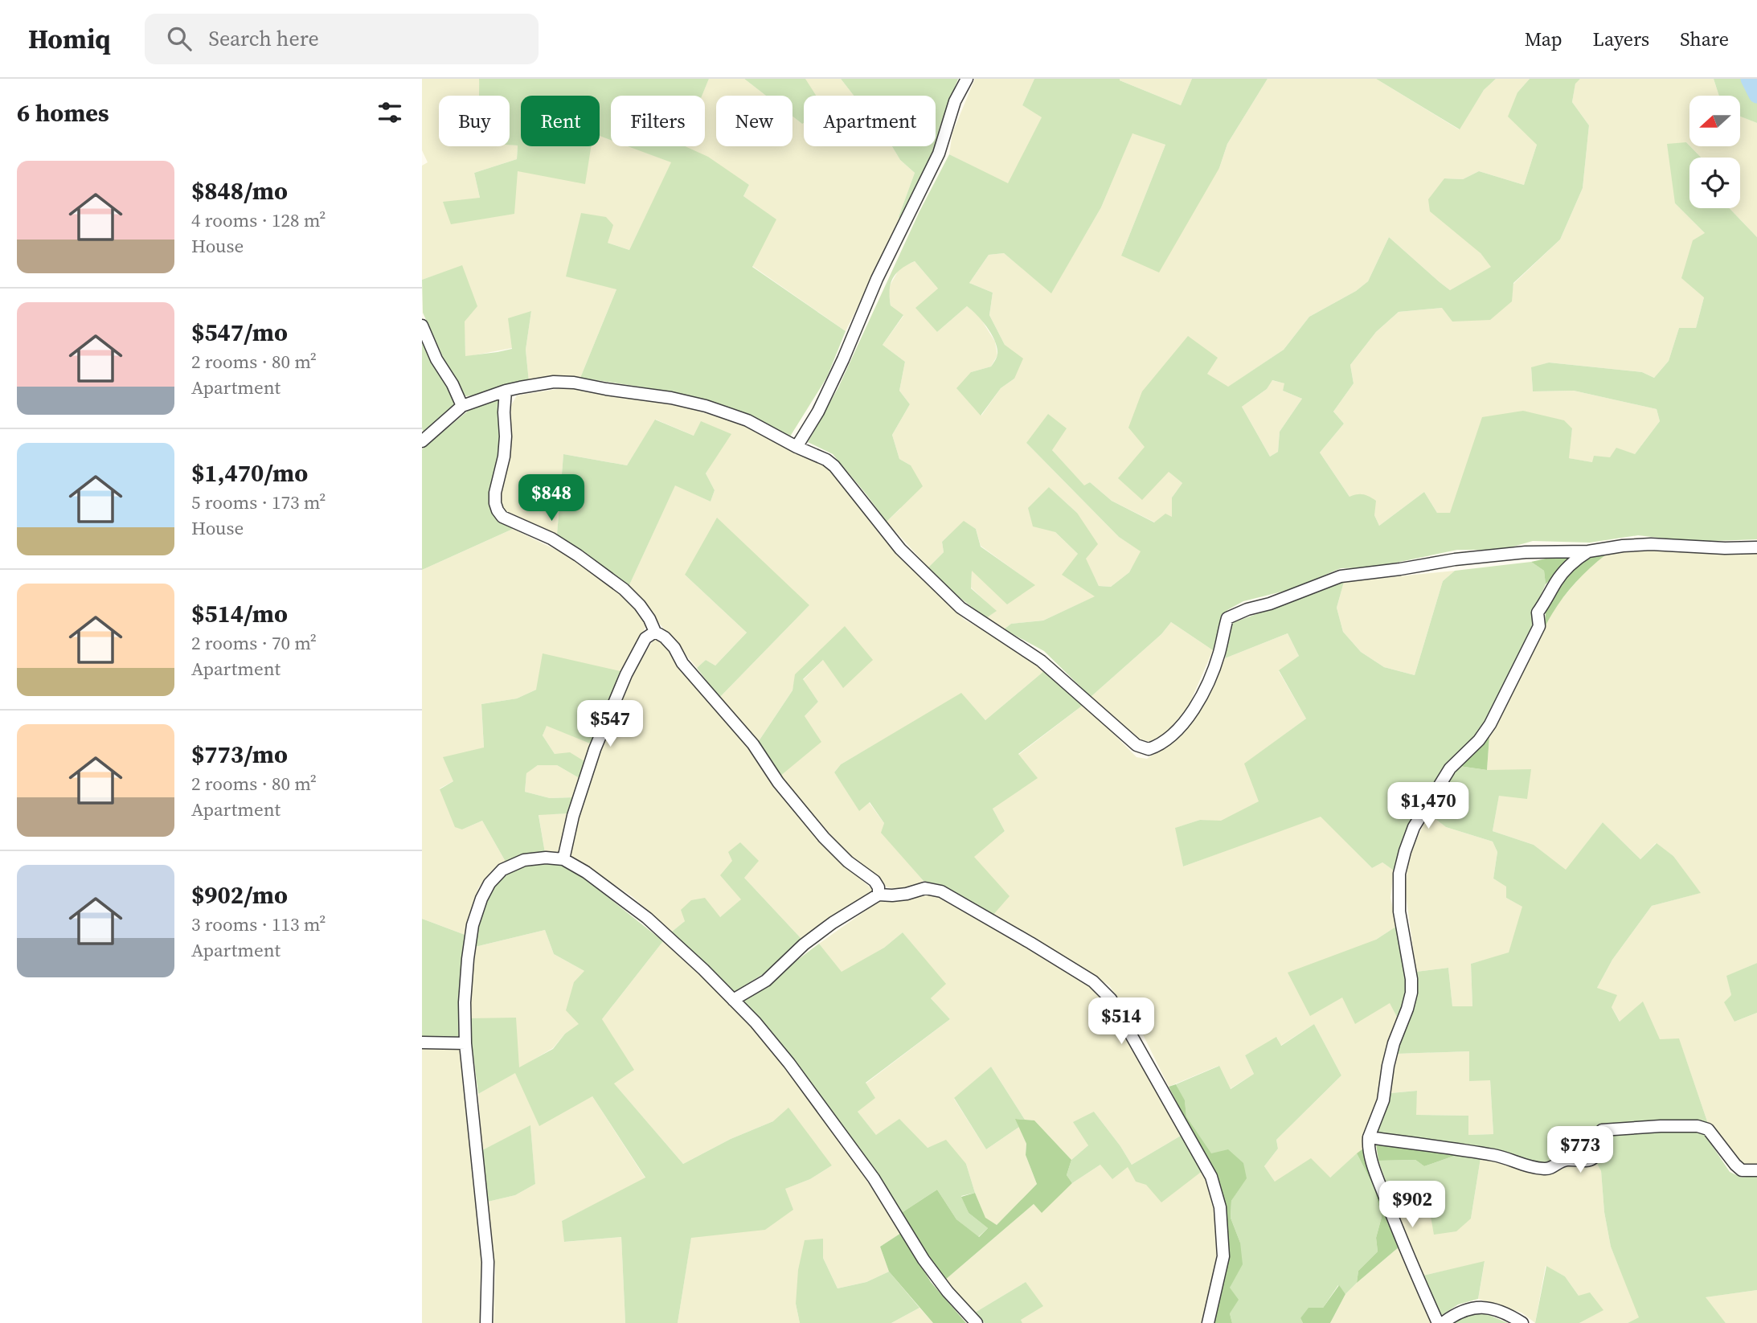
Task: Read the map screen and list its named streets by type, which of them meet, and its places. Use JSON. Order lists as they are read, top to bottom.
{
  "north": "left",
  "page": {
    "header": "Homiq",
    "search": "Search here",
    "nav": ["Map", "Layers", "Share"],
    "heading": "6 homes",
    "chip": [
      "Buy",
      "Rent",
      "Filters",
      "New",
      "Apartment"
    ],
    "list": [
      {
        "name": "$848/mo",
        "note": "4 rooms · 128 m² · House"
      },
      {
        "name": "$547/mo",
        "note": "2 rooms · 80 m² · Apartment"
      },
      {
        "name": "$1,470/mo",
        "note": "5 rooms · 173 m² · House"
      },
      {
        "name": "$514/mo",
        "note": "2 rooms · 70 m² · Apartment"
      },
      {
        "name": "$773/mo",
        "note": "2 rooms · 80 m² · Apartment"
      },
      {
        "name": "$902/mo",
        "note": "3 rooms · 113 m² · Apartment"
      }
    ],
    "price": [
      "$848",
      "$547",
      "$1,470",
      "$514",
      "$773",
      "$902"
    ]
  }
}
